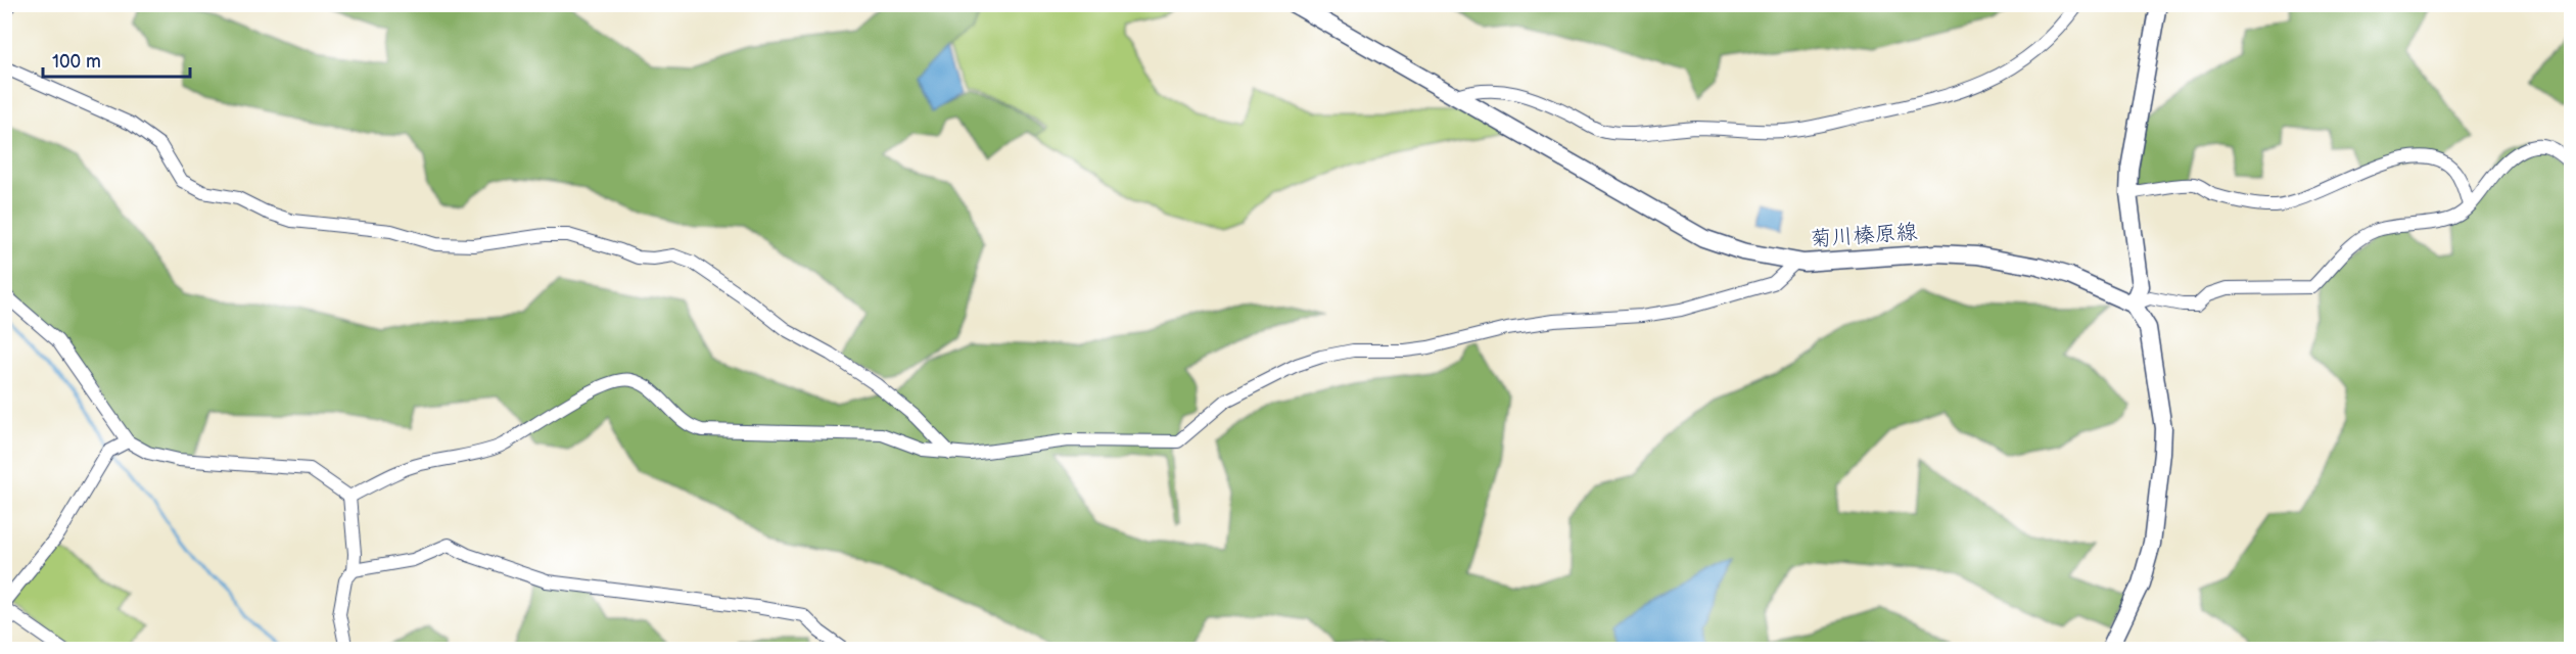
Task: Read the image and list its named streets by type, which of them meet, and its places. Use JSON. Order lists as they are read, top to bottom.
{
  "streets": {
    "main road": ["菊川榛原線"]
  },
  "scale_bar": "100 m"
}
